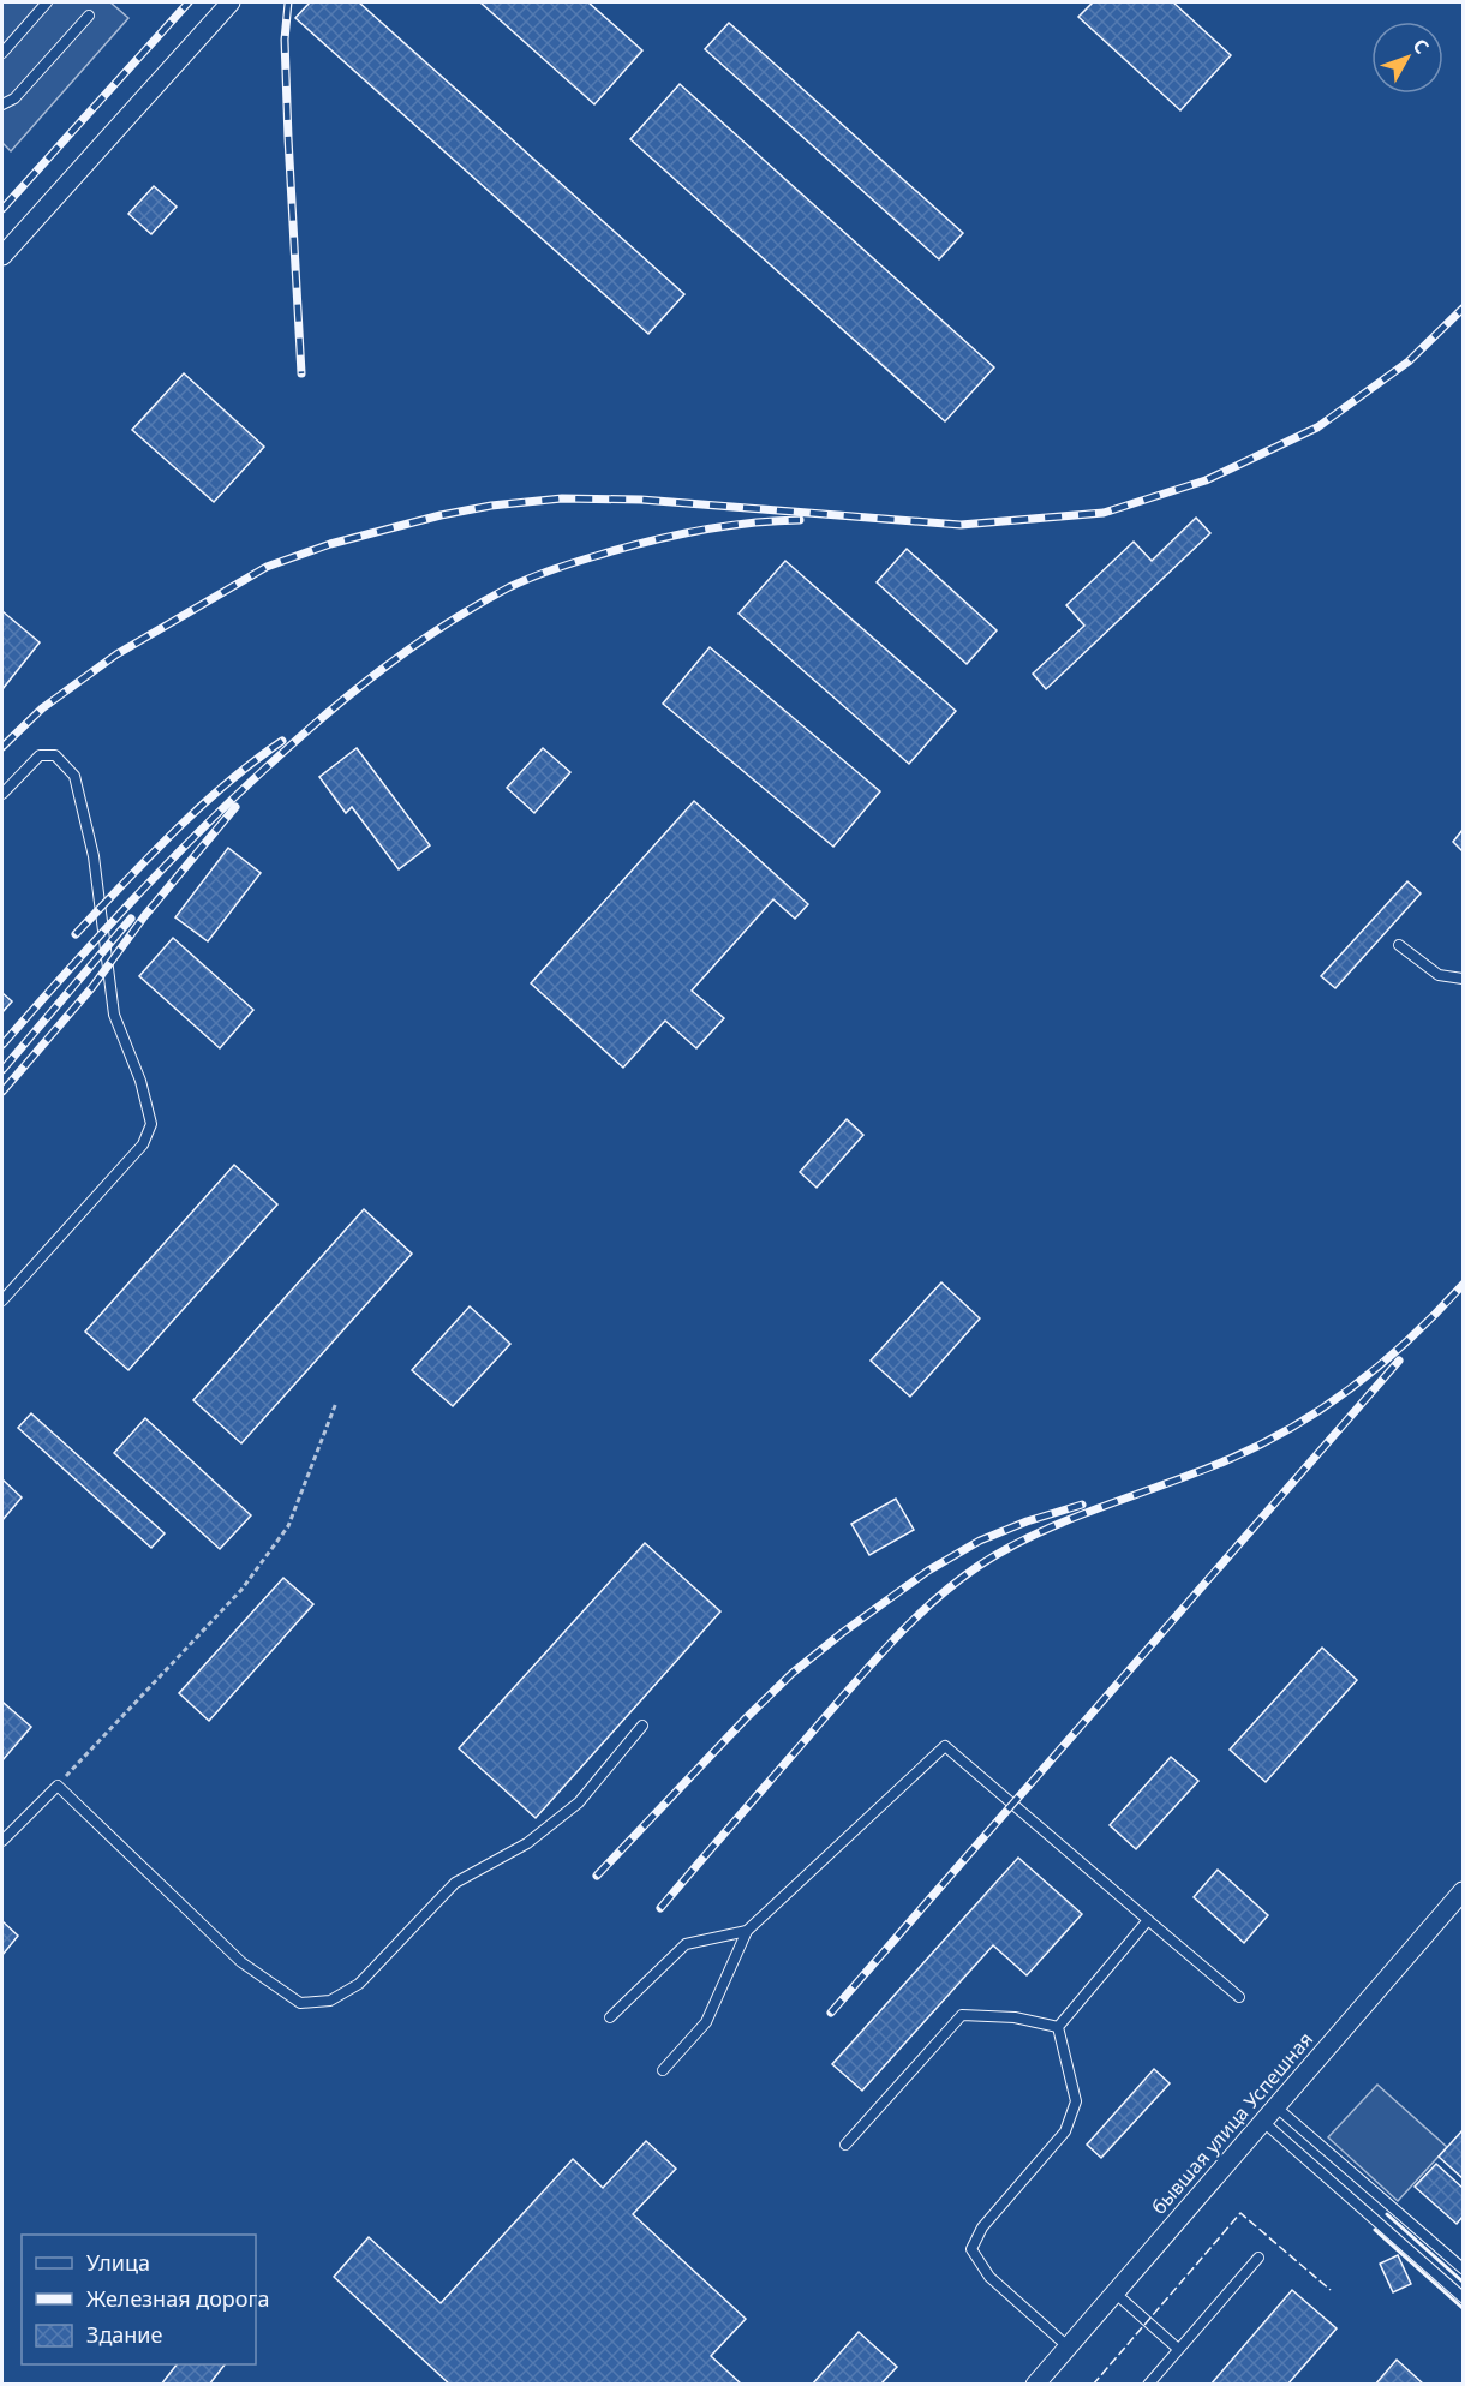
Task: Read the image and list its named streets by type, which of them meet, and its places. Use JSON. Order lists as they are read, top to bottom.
{
  "streets": {
    "street": ["бывшая улица Успешная"]
  },
  "legend": ["Улица", "Железная дорога", "Здание"],
  "north": "top right"
}
